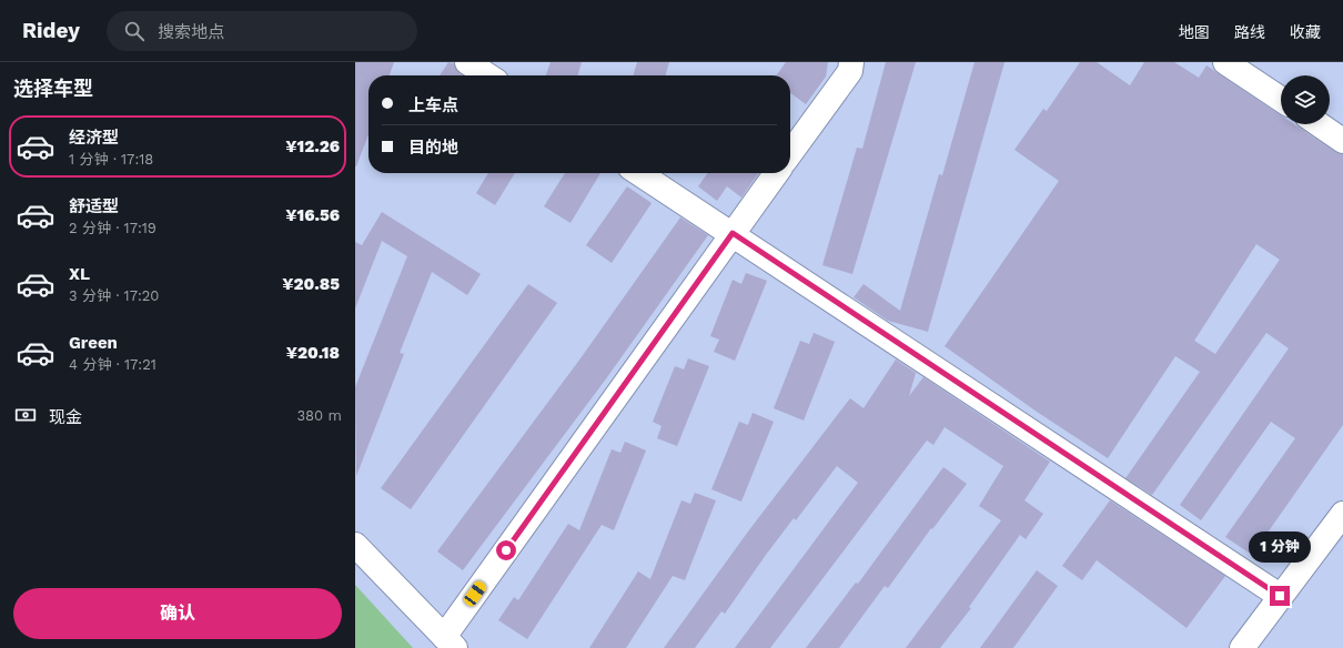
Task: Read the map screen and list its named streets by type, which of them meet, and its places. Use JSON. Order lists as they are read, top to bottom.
{
  "page": {
    "header": "Ridey",
    "search": "搜索地点",
    "nav": ["地图", "路线", "收藏"],
    "heading": "选择车型",
    "banner": ["上车点", "目的地"],
    "list": [
      {
        "name": "经济型",
        "note": "1 分钟 · 17:18",
        "value": "¥12.26"
      },
      {
        "name": "舒适型",
        "note": "2 分钟 · 17:19",
        "value": "¥16.56"
      },
      {
        "name": "XL",
        "note": "3 分钟 · 17:20",
        "value": "¥20.85"
      },
      {
        "name": "Green",
        "note": "4 分钟 · 17:21",
        "value": "¥20.18"
      }
    ],
    "pay": ["现金", "380 m"],
    "bubble": "1 分钟",
    "buttons": "确认"
  }
}
